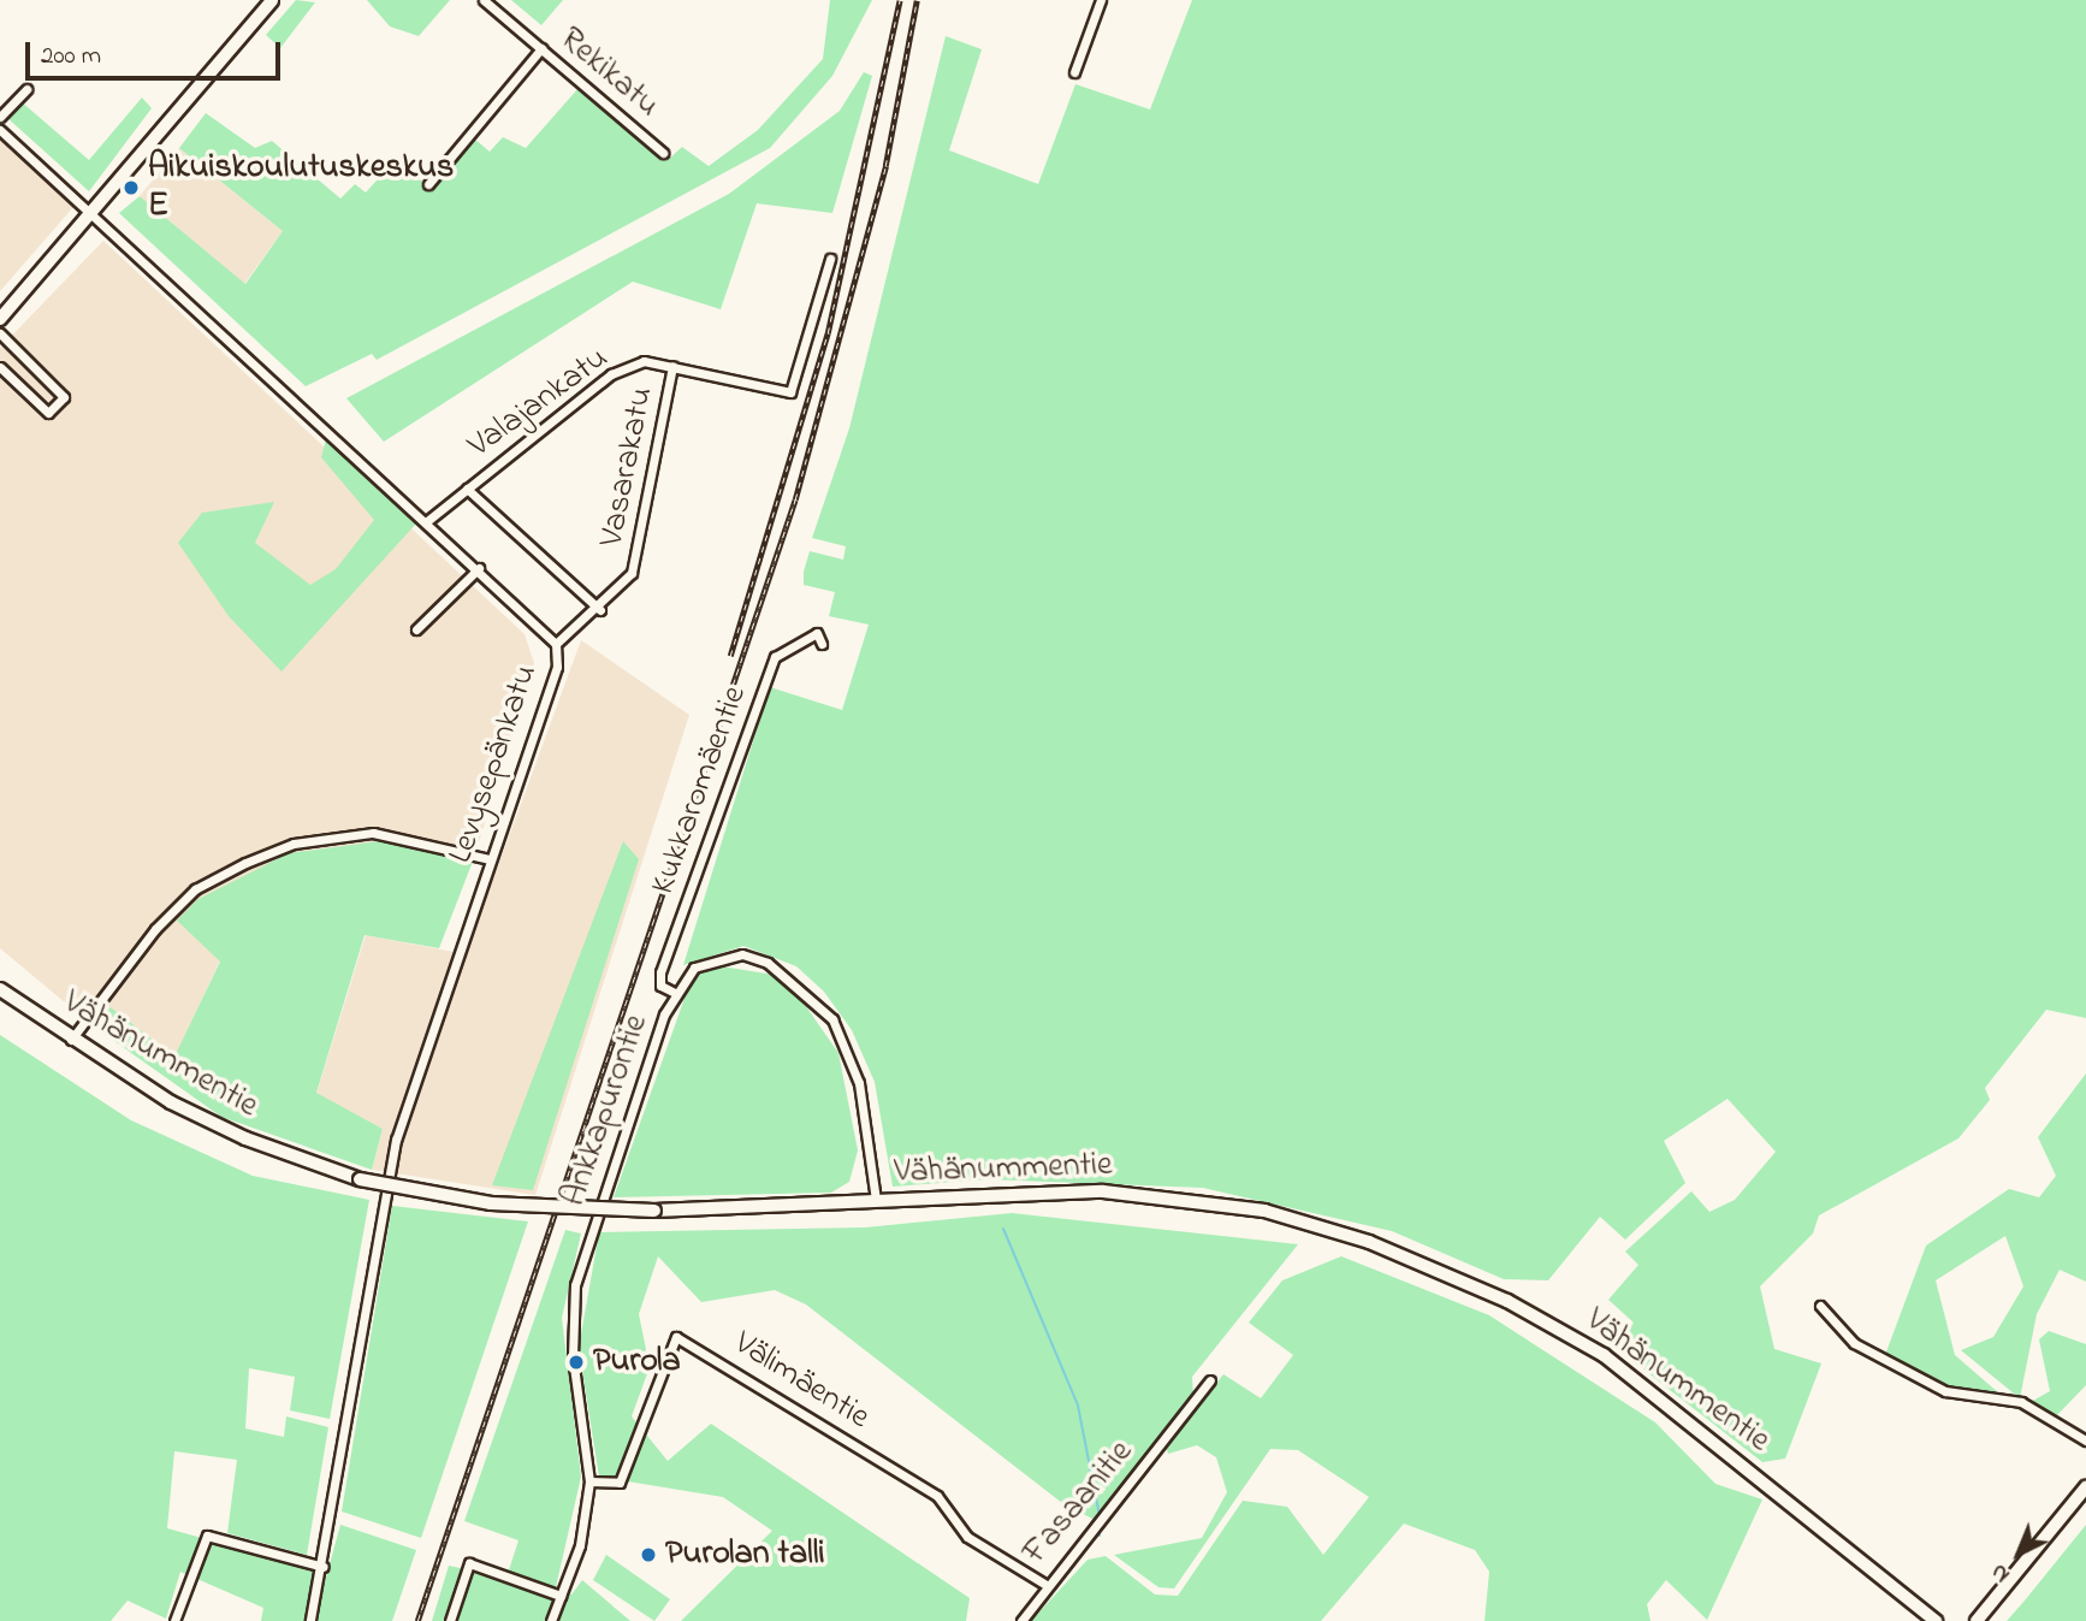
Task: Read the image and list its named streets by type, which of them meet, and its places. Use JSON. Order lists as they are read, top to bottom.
{
  "streets": {
    "main road": ["Vähänummentie"],
    "street": [
      "Rekikatu",
      "Valajankatu",
      "Vasarakatu",
      "Levysepänkatu",
      "Kukkaromäentie",
      "Ankkapurontie",
      "Välimäentie",
      "Fasaanitie"
    ]
  },
  "crossings": [
    ["Valajankatu", "Vasarakatu"],
    ["Valajankatu", "Levysepänkatu"],
    ["Vasarakatu", "Levysepänkatu"],
    ["Kukkaromäentie", "Ankkapurontie"],
    ["Vähänummentie", "Ankkapurontie"],
    ["Ankkapurontie", "Välimäentie"],
    ["Välimäentie", "Fasaanitie"]
  ],
  "places": ["Aikuiskoulutuskeskus E", "Purola", "Purolan talli"],
  "scale_bar": "200 m",
  "north": "bottom left"
}
